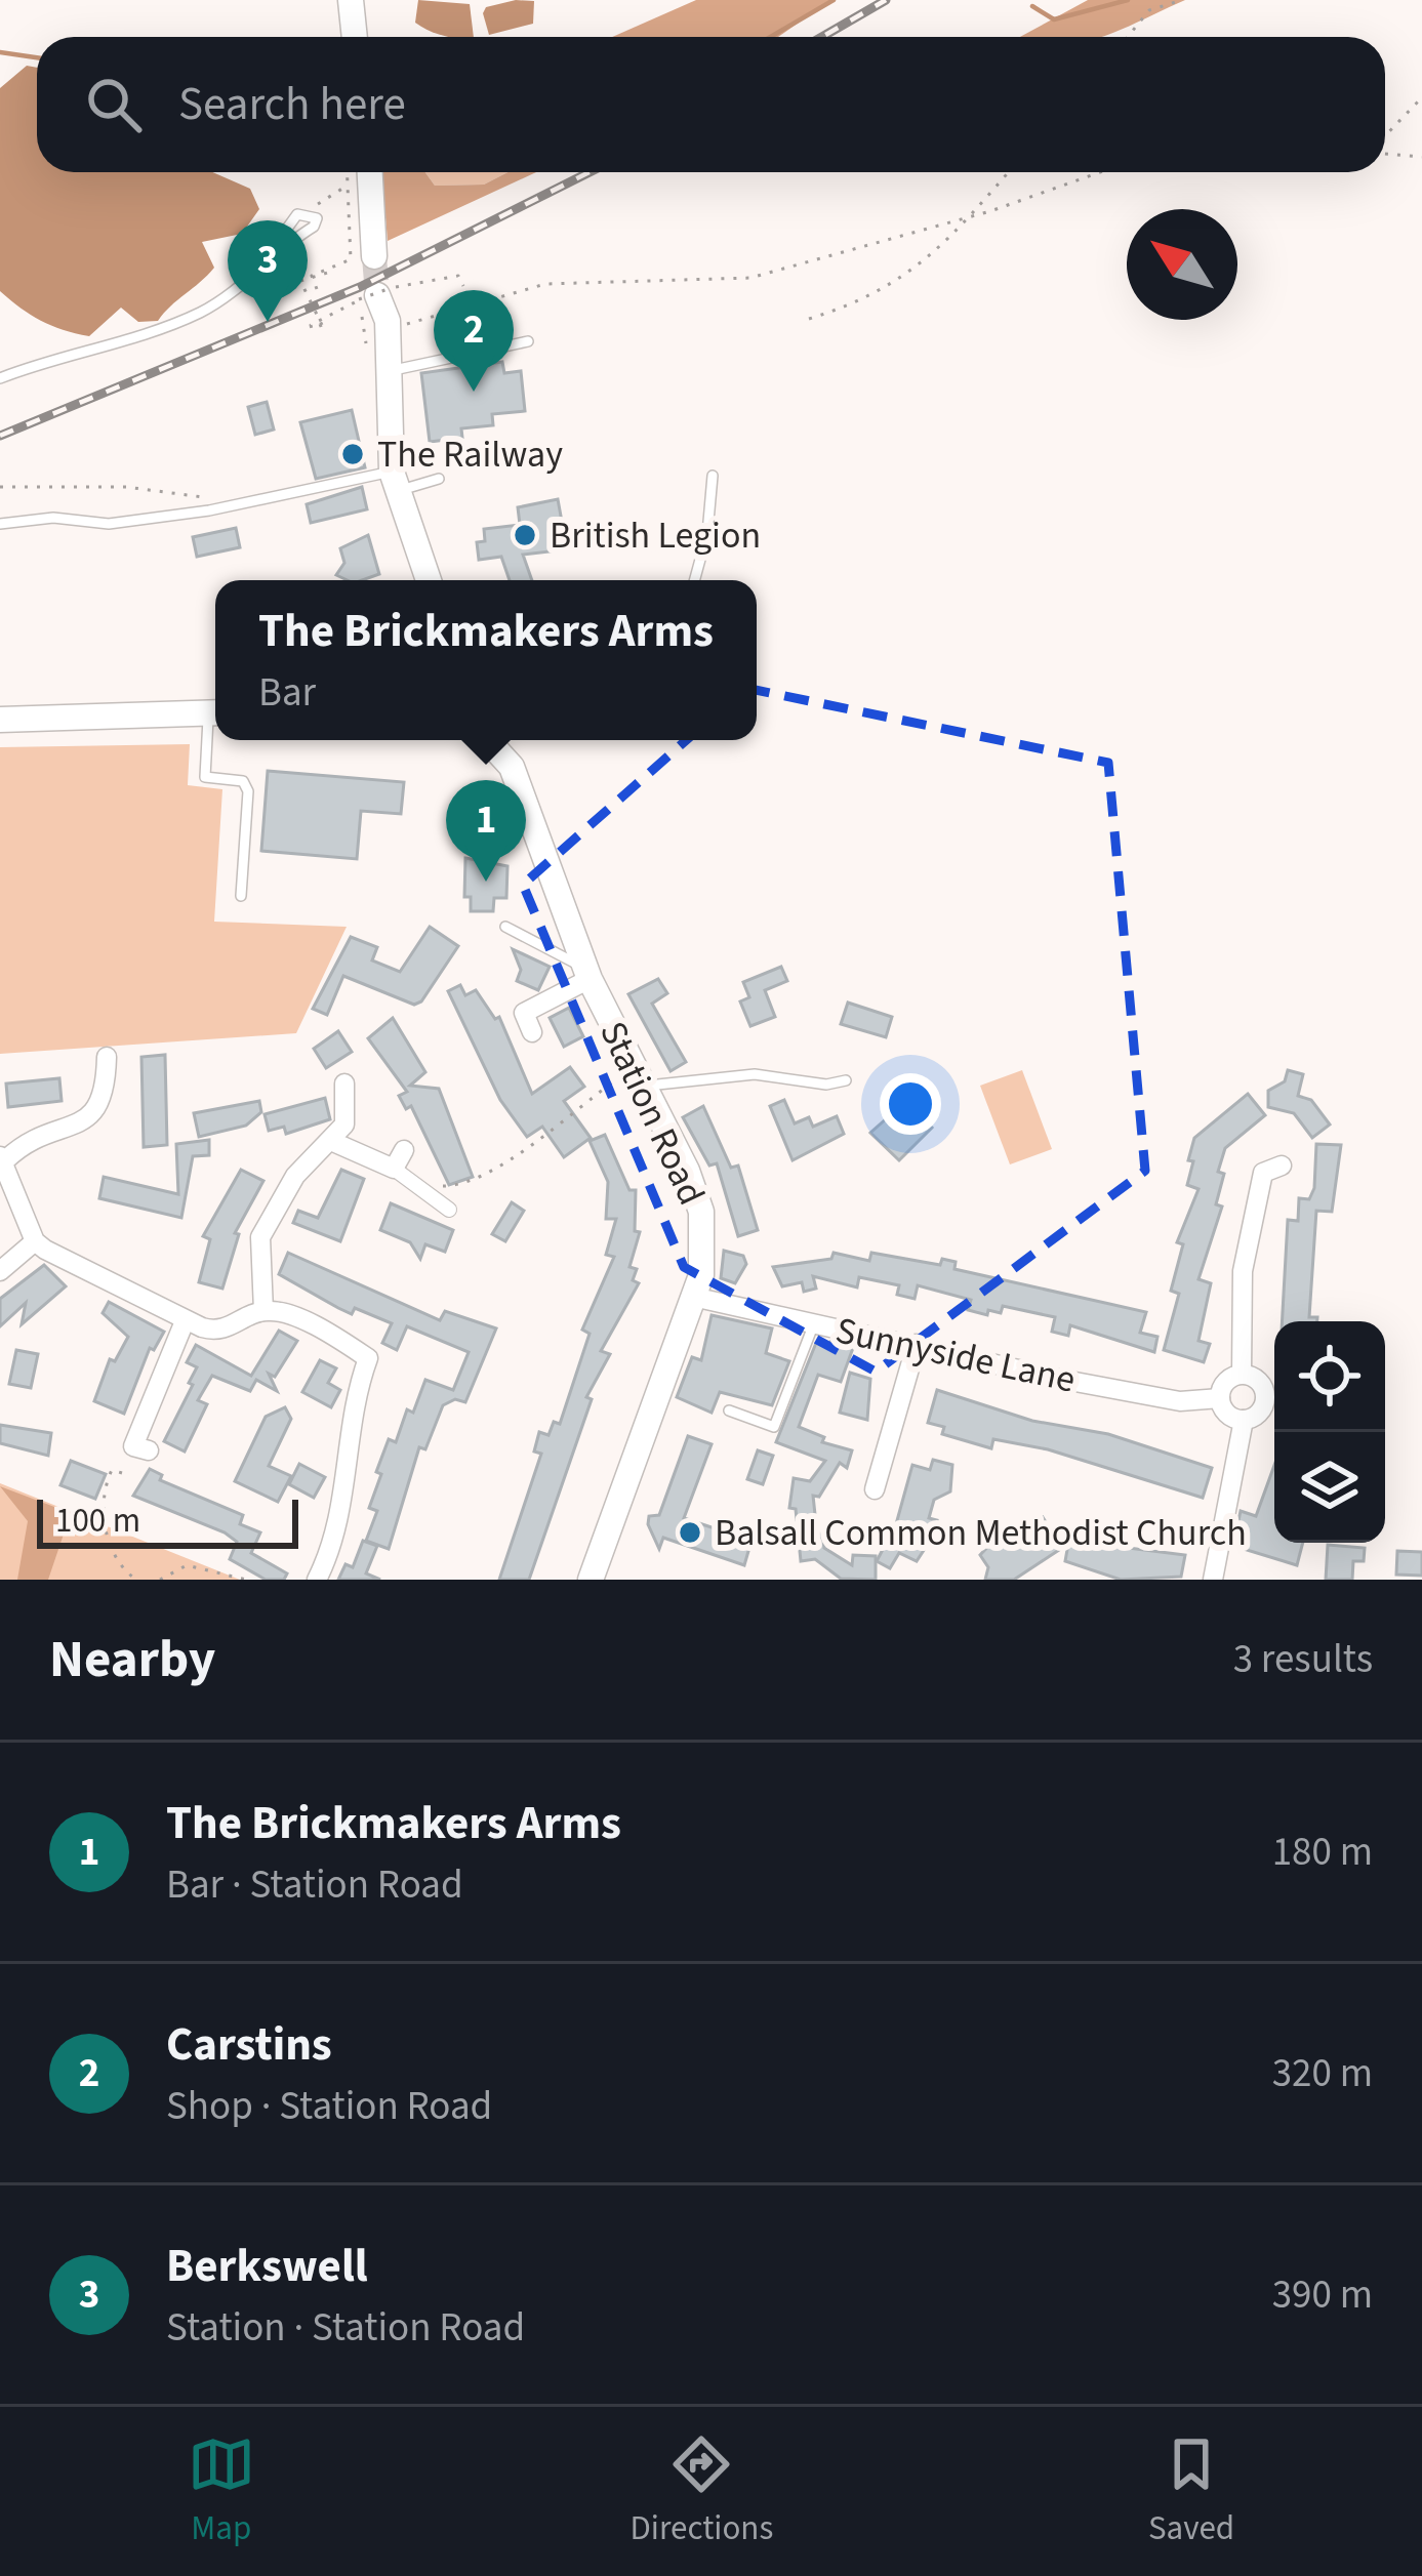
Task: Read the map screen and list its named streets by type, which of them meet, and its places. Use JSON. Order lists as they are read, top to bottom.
{
  "streets": {
    "street": ["Station Road", "Sunnyside Lane"]
  },
  "crossings": [
    ["Station Road", "Sunnyside Lane"]
  ],
  "places": ["The Railway", "British Legion", "Balsall Common Methodist Church"],
  "scale_bar": "100 m",
  "north": "top left",
  "page": {
    "search": "Search here",
    "pins": ["3", "2", "1"],
    "popup": ["The Brickmakers Arms", "Bar"],
    "scale": "100 m",
    "heading": ["Nearby", "3 results"],
    "list": [
      {
        "mark": "1",
        "name": "The Brickmakers Arms",
        "note": "Bar · Station Road",
        "value": "180 m"
      },
      {
        "mark": "2",
        "name": "Carstins",
        "note": "Shop · Station Road",
        "value": "320 m"
      },
      {
        "mark": "3",
        "name": "Berkswell",
        "note": "Station · Station Road",
        "value": "390 m"
      }
    ],
    "nav": ["Map", "Directions", "Saved"]
  }
}
